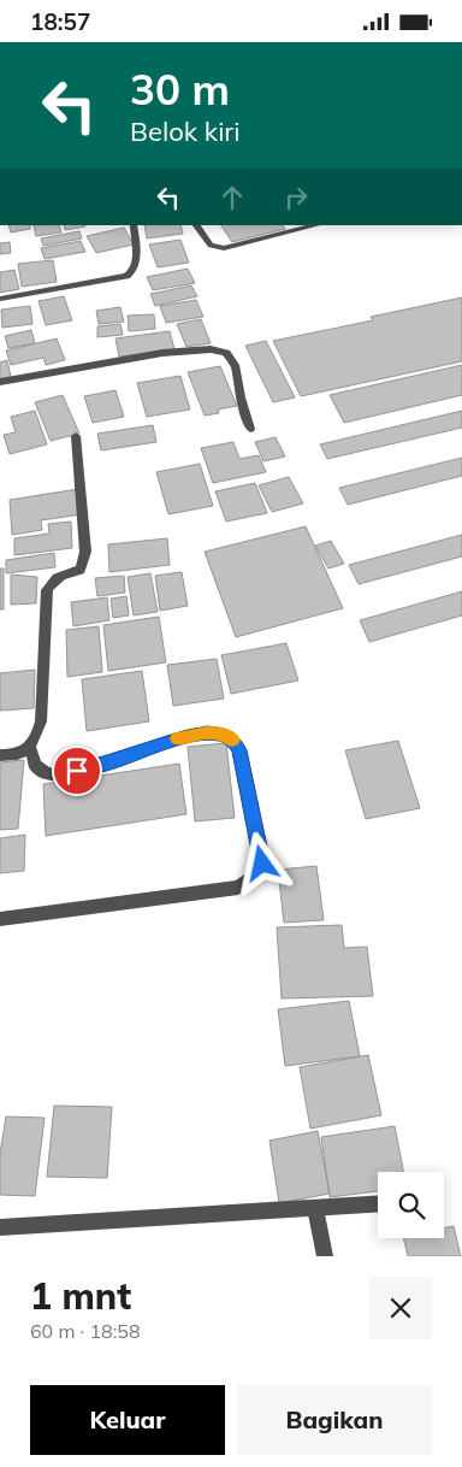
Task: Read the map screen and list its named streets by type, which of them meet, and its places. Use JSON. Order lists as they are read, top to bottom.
{
  "page": {
    "status": "18:57",
    "turn": ["30 m", "Belok kiri"],
    "heading": ["1 mnt", "60 m · 18:58"],
    "buttons": ["Keluar", "Bagikan"]
  }
}
